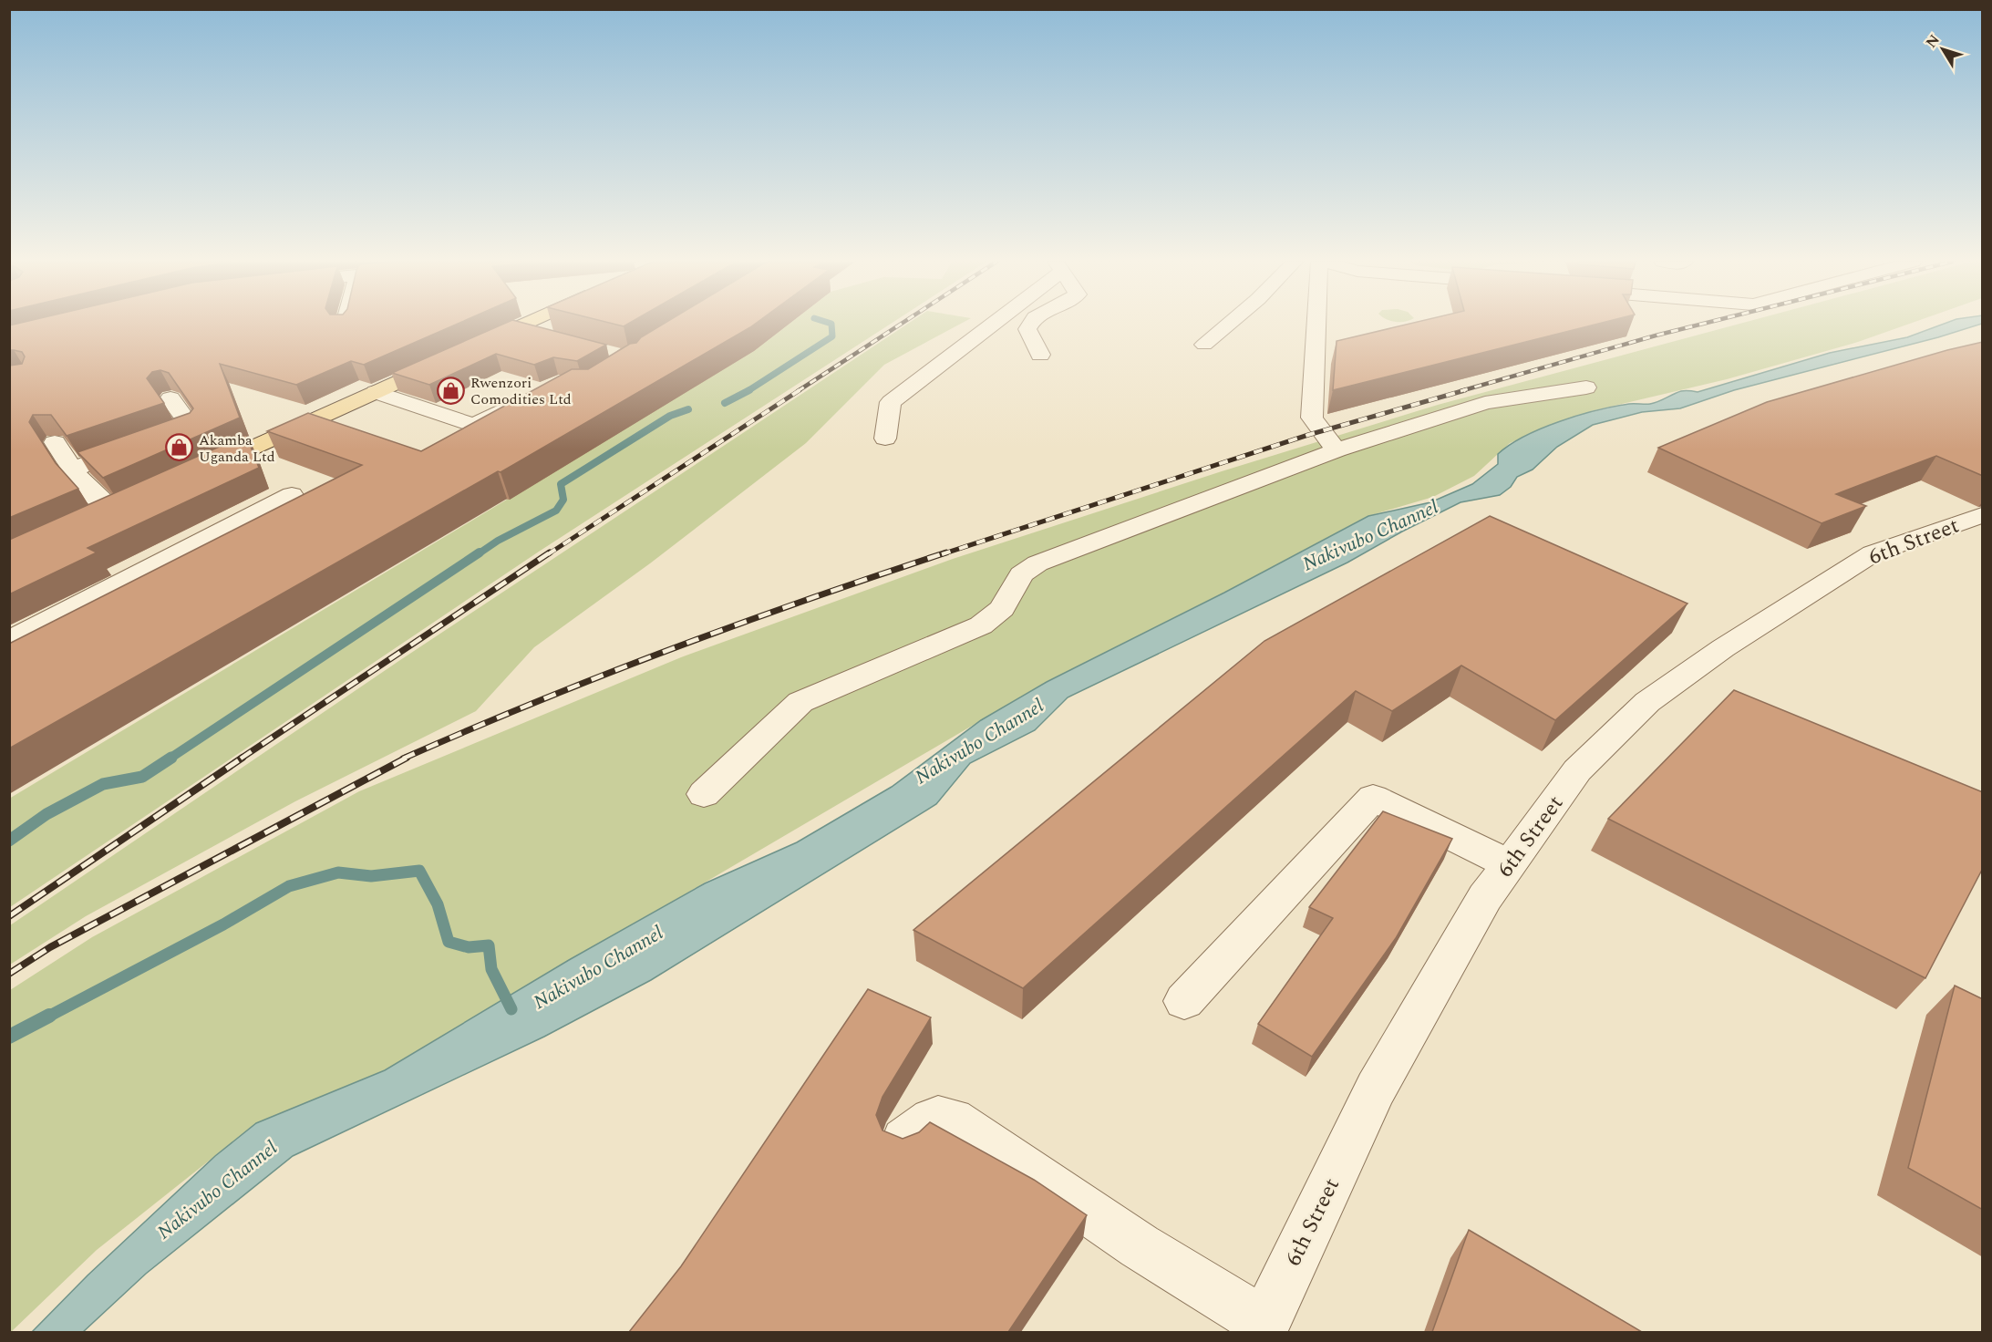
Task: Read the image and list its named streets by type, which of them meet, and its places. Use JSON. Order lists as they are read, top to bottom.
{
  "streets": {
    "street": ["6th Street"]
  },
  "water": ["Nakivubo Channel"],
  "places": {
    "shop": ["Rwenzori Comodities Ltd", "Akamba Uganda Ltd"]
  },
  "north": "top left"
}
